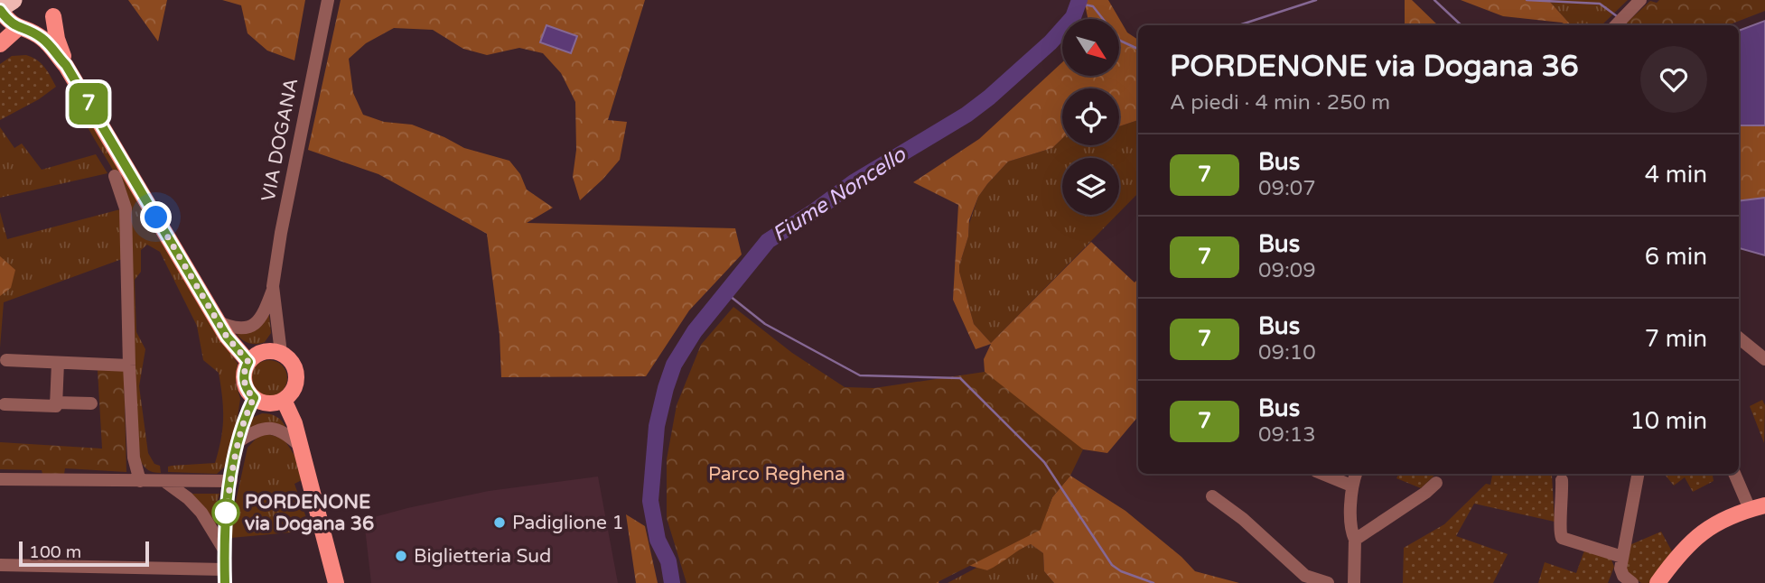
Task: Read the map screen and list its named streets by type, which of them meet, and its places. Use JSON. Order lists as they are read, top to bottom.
{
  "streets": {
    "street": ["VIA DOGANA"]
  },
  "water": ["Fiume Noncello"],
  "parks": ["Parco Reghena"],
  "places": ["PORDENONE via Dogana 36", "Padiglione 1", "Biglietteria Sud"],
  "lines": ["bus line 7"],
  "scale_bar": "100 m",
  "north": "bottom right",
  "page": {
    "on_map": "7",
    "heading": ["PORDENONE via Dogana 36", "A piedi · 4 min · 250 m"],
    "list": [
      {
        "mark": "7",
        "name": "Bus",
        "note": "09:07",
        "value": "4 min"
      },
      {
        "mark": "7",
        "name": "Bus",
        "note": "09:09",
        "value": "6 min"
      },
      {
        "mark": "7",
        "name": "Bus",
        "note": "09:10",
        "value": "7 min"
      },
      {
        "mark": "7",
        "name": "Bus",
        "note": "09:13",
        "value": "10 min"
      }
    ],
    "scale": "100 m"
  }
}
